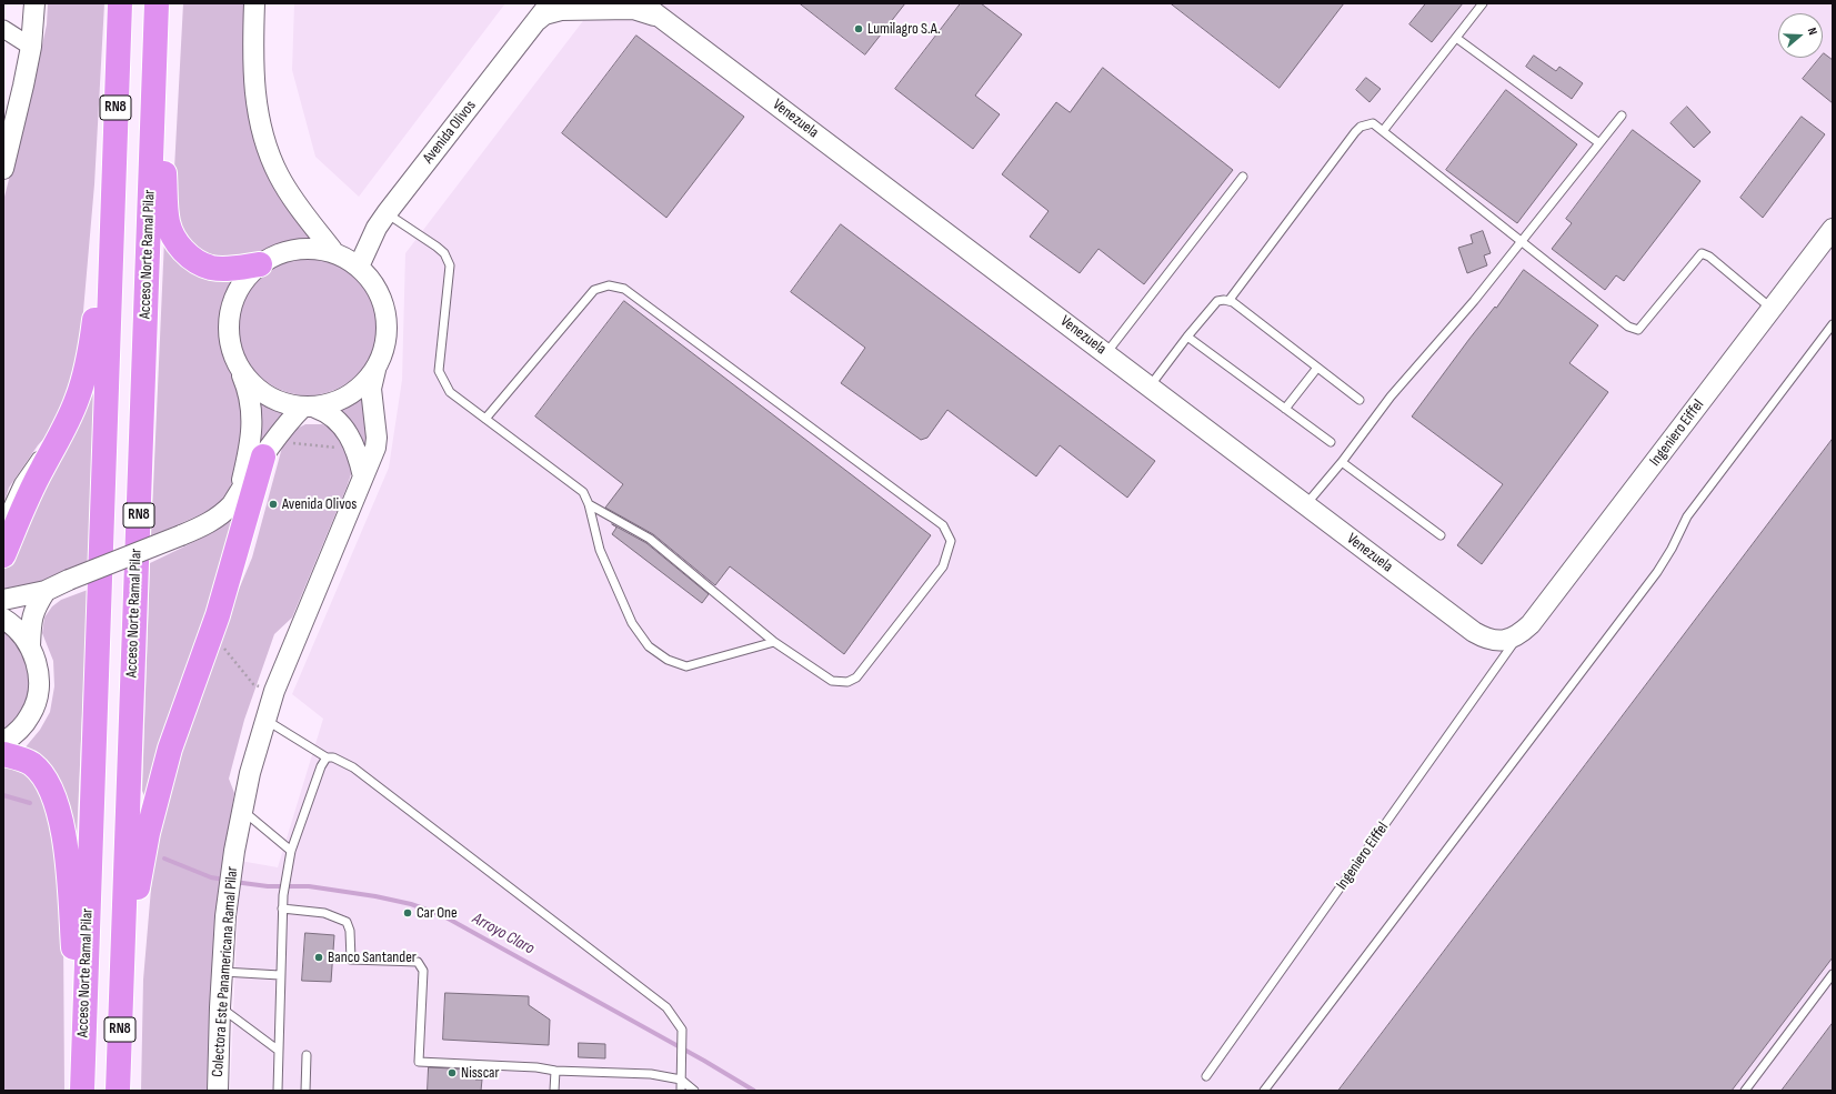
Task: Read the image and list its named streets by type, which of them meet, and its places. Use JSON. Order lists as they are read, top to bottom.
{
  "streets": {
    "highway": ["RN8", "Acceso Norte Ramal Pilar"],
    "street": [
      "Venezuela",
      "Avenida Olivos",
      "Ingeniero Eiffel",
      "Colectora Este Panamericana Ramal Pilar"
    ]
  },
  "crossings": [
    ["Venezuela", "Ingeniero Eiffel"]
  ],
  "water": ["Arroyo Claro"],
  "places": [
    "Lumilagro S.A.",
    "Avenida Olivos",
    "Car One",
    "Banco Santander",
    "Nisscar"
  ],
  "north": "right"
}
